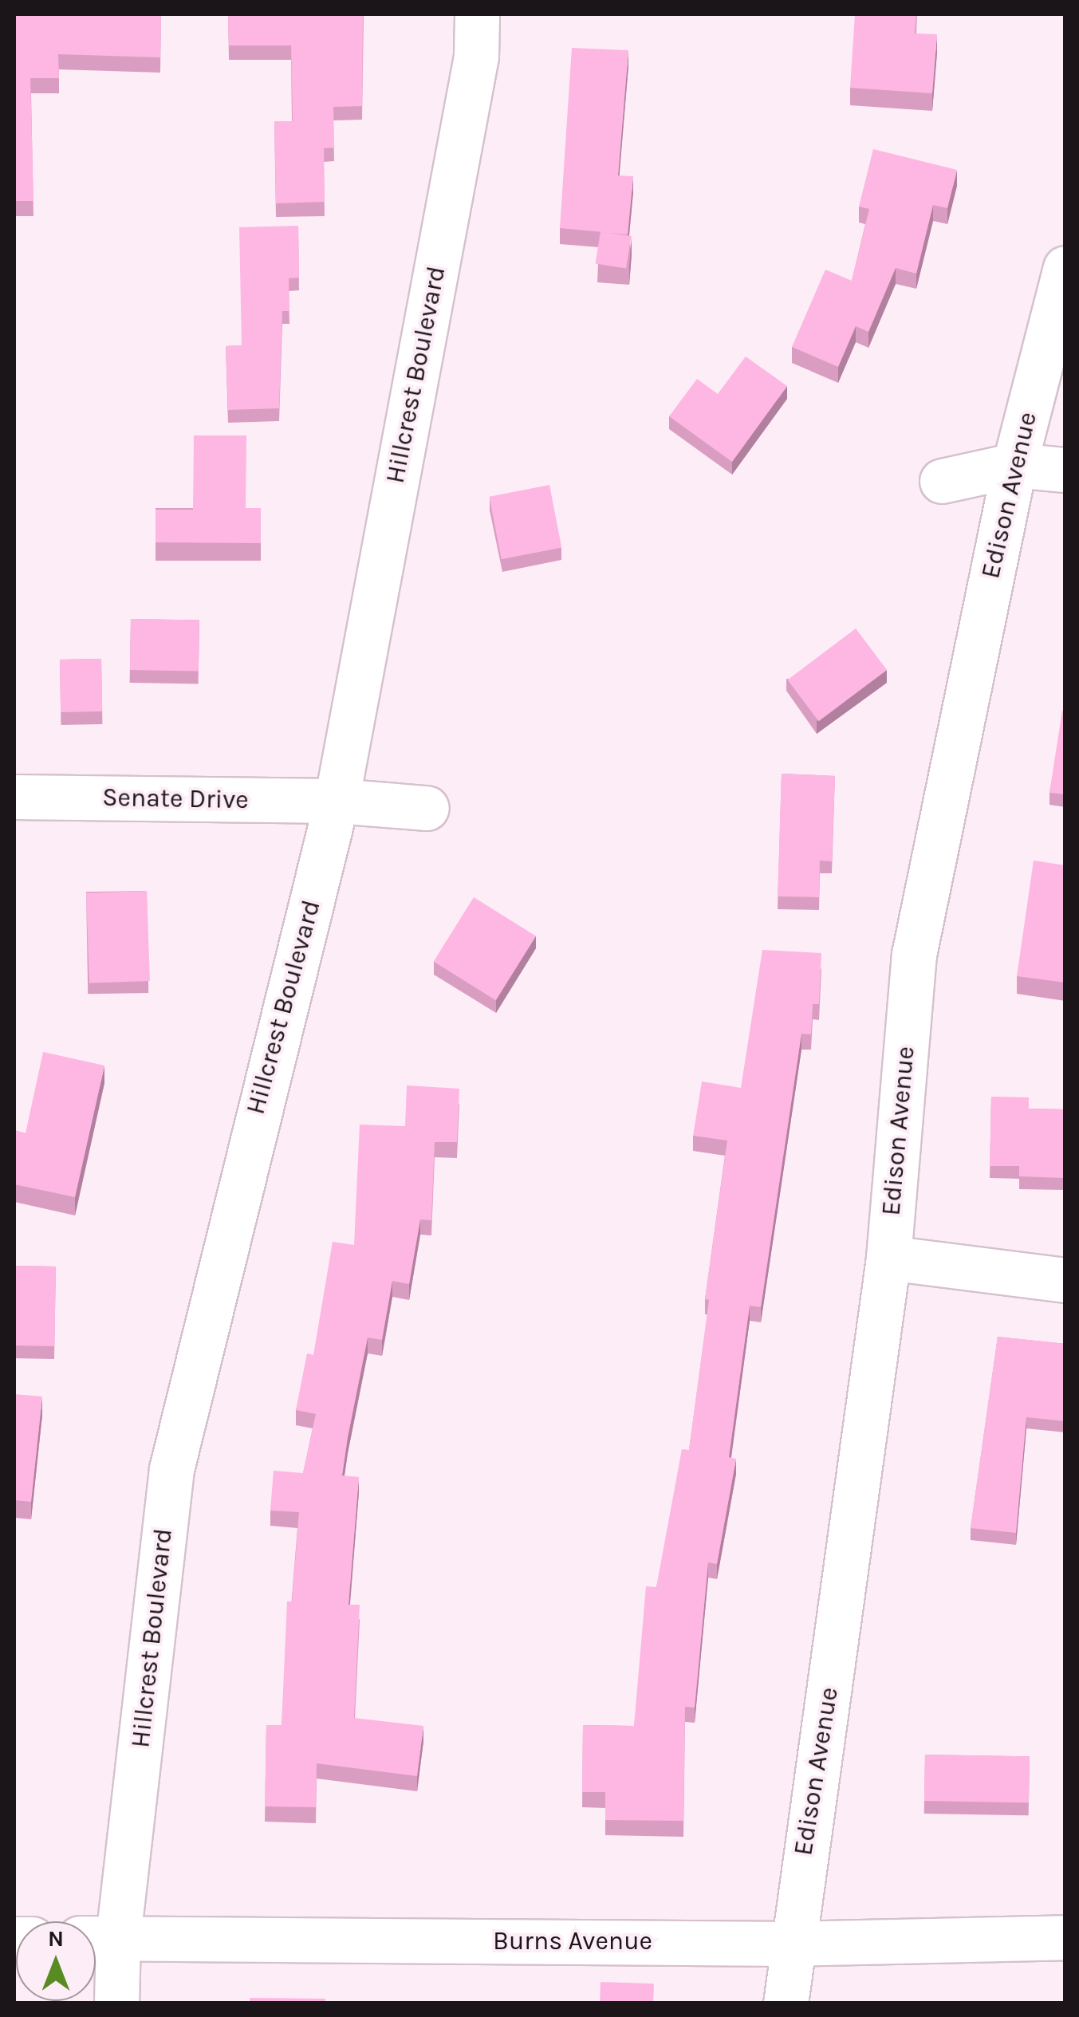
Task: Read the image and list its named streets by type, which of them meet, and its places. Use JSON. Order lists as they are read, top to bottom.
{
  "streets": {
    "street": [
      "Hillcrest Boulevard",
      "Edison Avenue",
      "Senate Drive",
      "Burns Avenue"
    ]
  },
  "crossings": [
    ["Hillcrest Boulevard", "Senate Drive"],
    ["Hillcrest Boulevard", "Burns Avenue"],
    ["Edison Avenue", "Burns Avenue"]
  ],
  "north": "top"
}
